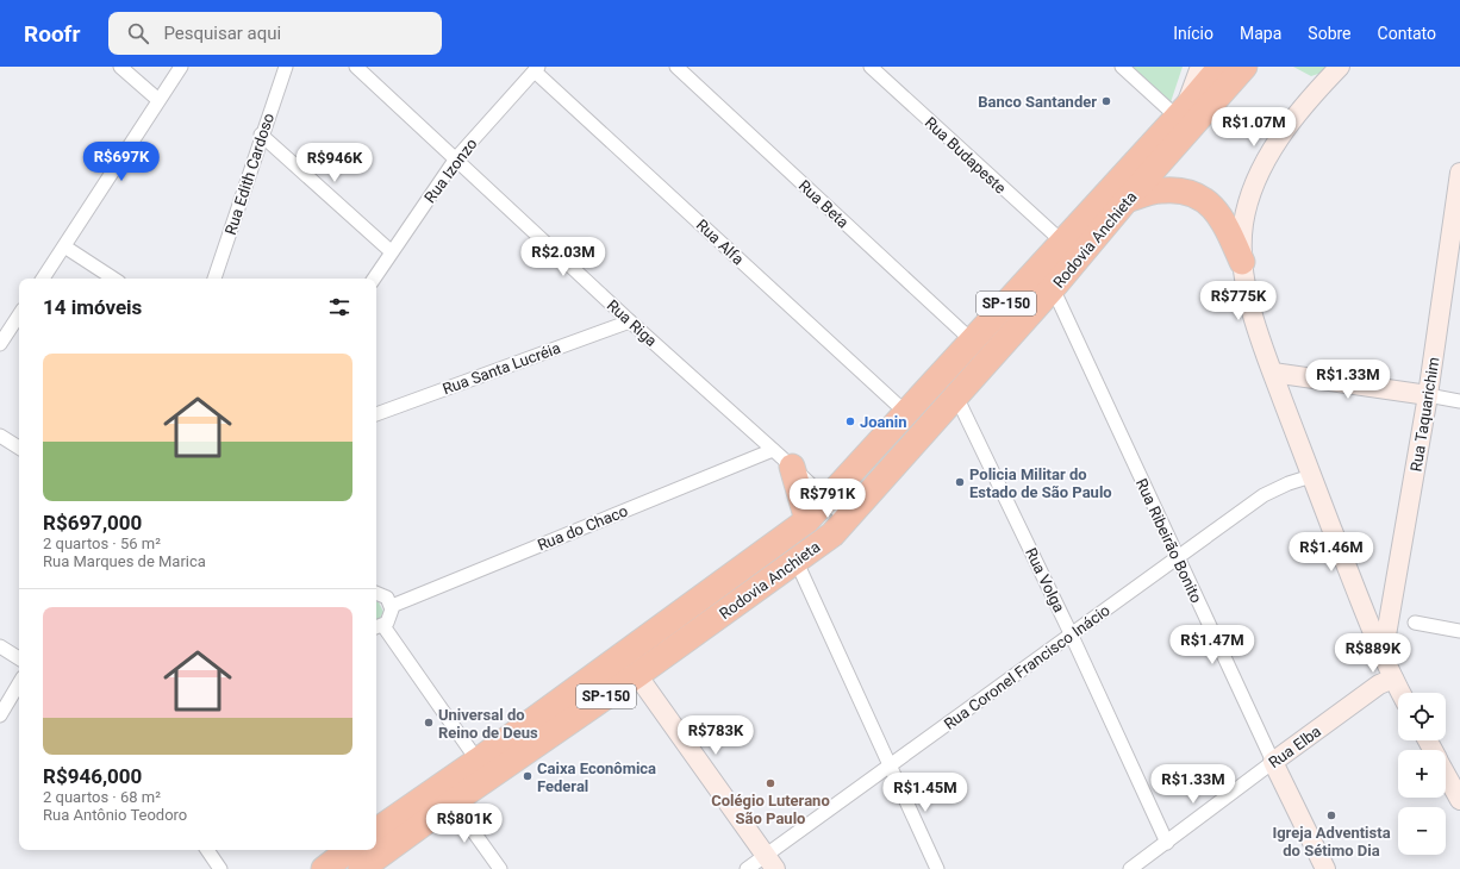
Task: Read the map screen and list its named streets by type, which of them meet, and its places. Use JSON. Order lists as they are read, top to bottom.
{
  "streets": {
    "highway": ["Rodovia Anchieta", "SP-150"],
    "main road": ["Rua Taquarichim", "Rua Ribeirão Bonito", "Rua Elba"],
    "street": [
      "Rua Budapeste",
      "Rua Izonzo",
      "Rua Edith Cardoso",
      "Rua Beta",
      "Rua Alfa",
      "Rua Riga",
      "Rua Santa Lucréia",
      "Rua do Chaco",
      "Rua Volga",
      "Rua Coronel Francisco Inácio"
    ]
  },
  "crossings": [
    ["Rua Budapeste", "Rodovia Anchieta"],
    ["Rua Izonzo", "Rua Alfa"],
    ["Rua Izonzo", "Rua Riga"],
    ["Rua Beta", "Rodovia Anchieta"],
    ["Rodovia Anchieta", "Rua Alfa"],
    ["Rodovia Anchieta", "Rua Riga"],
    ["Rodovia Anchieta", "Rua Ribeirão Bonito"],
    ["Rodovia Anchieta", "Rua Volga"],
    ["Rua Riga", "Rua Santa Lucréia"],
    ["Rua Riga", "Rua do Chaco"],
    ["Rua Ribeirão Bonito", "Rua Coronel Francisco Inácio"],
    ["Rua Ribeirão Bonito", "Rua Elba"],
    ["Rua Volga", "Rua Coronel Francisco Inácio"],
    ["Rua Volga", "Rua Elba"]
  ],
  "places": [
    "Banco Santander",
    "Joanin",
    "Policia Militar do Estado de São Paulo",
    "Universal do Reino de Deus",
    "Caixa Econômica Federal",
    "Colégio Luterano São Paulo",
    "Igreja Adventista do Sétimo Dia"
  ],
  "page": {
    "header": "Roofr",
    "search": "Pesquisar aqui",
    "nav": [
      "Início",
      "Mapa",
      "Sobre",
      "Contato"
    ],
    "price": [
      "R$1.07M",
      "R$697K",
      "R$946K",
      "R$2.03M",
      "R$775K",
      "R$1.33M",
      "R$791K",
      "R$1.46M",
      "R$1.47M",
      "R$889K",
      "R$783K",
      "R$1.33M",
      "R$1.45M",
      "R$801K"
    ],
    "heading": "14 imóveis",
    "list": [
      {
        "name": "R$697,000",
        "note": "2 quartos · 56 m² · Rua Marques de Marica"
      },
      {
        "name": "R$946,000",
        "note": "2 quartos · 68 m² · Rua Antônio Teodoro"
      }
    ],
    "map_buttons": ["+", "−"]
  }
}
